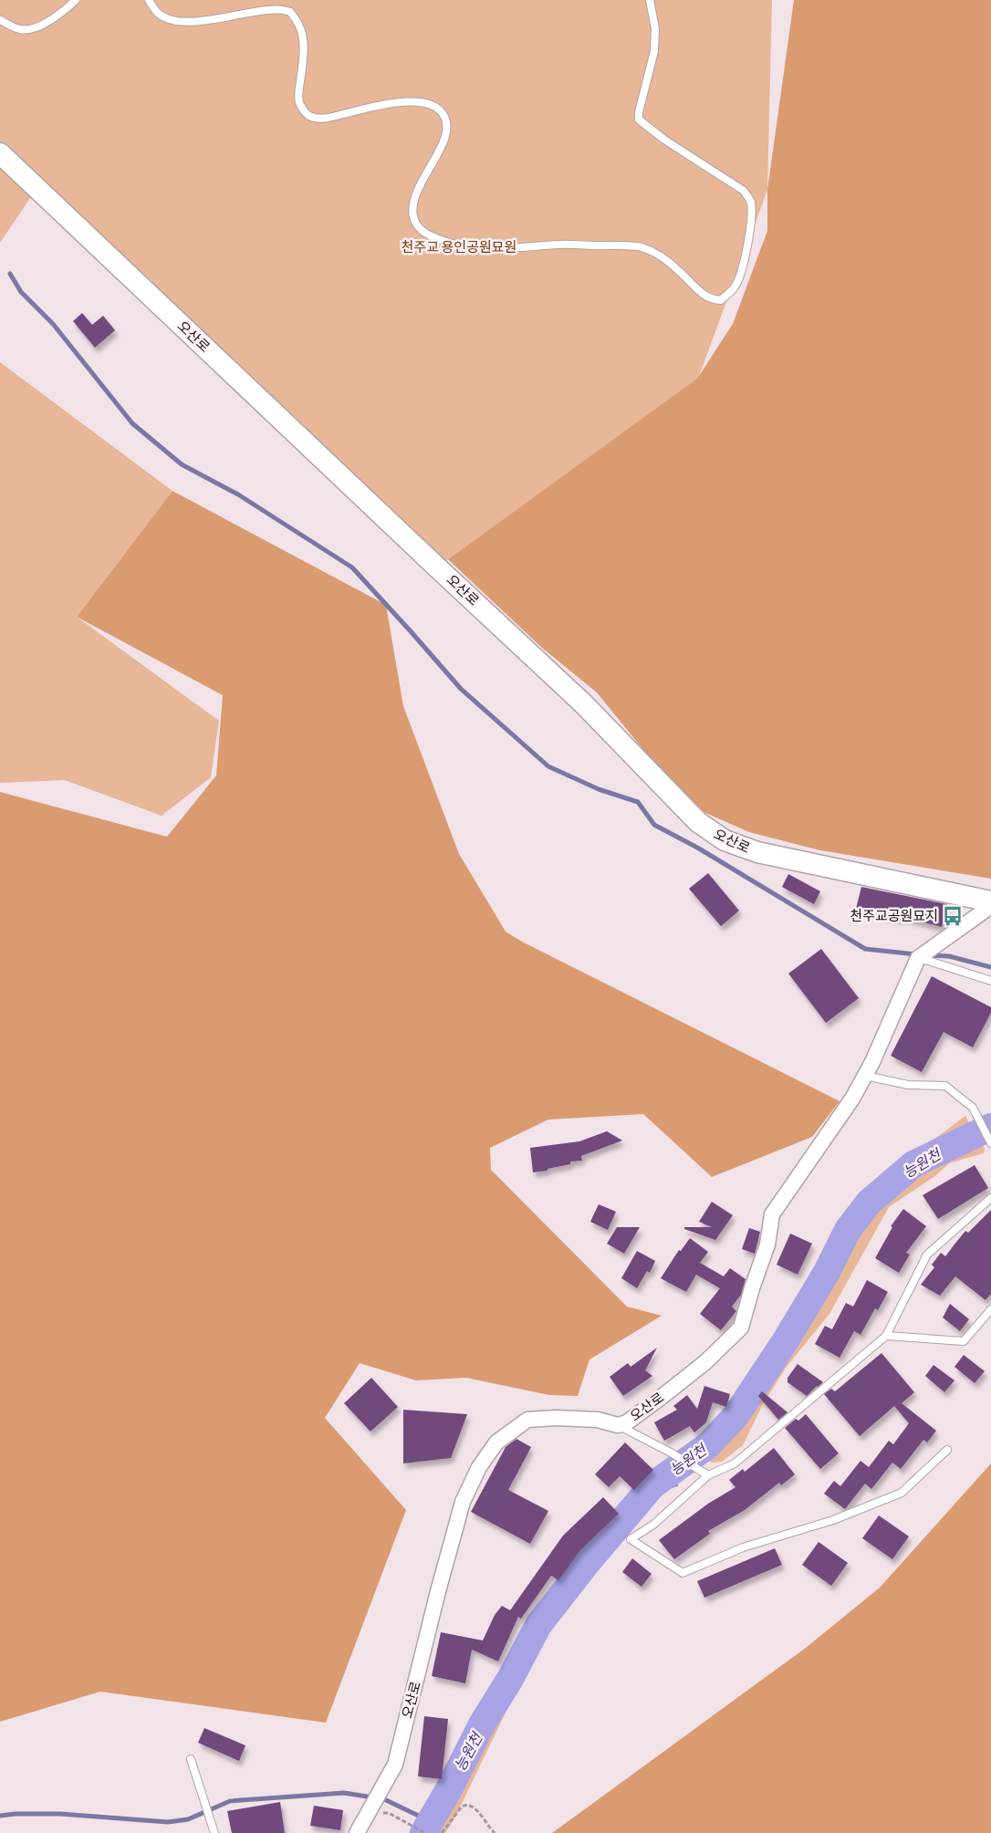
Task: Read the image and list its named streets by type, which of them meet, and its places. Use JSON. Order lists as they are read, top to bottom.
{
  "streets": {
    "street": ["오산로"]
  },
  "water": ["능원천"],
  "parks": ["천주교 용인공원묘원"],
  "places": {
    "bus stop": ["천주교공원묘지"]
  }
}
